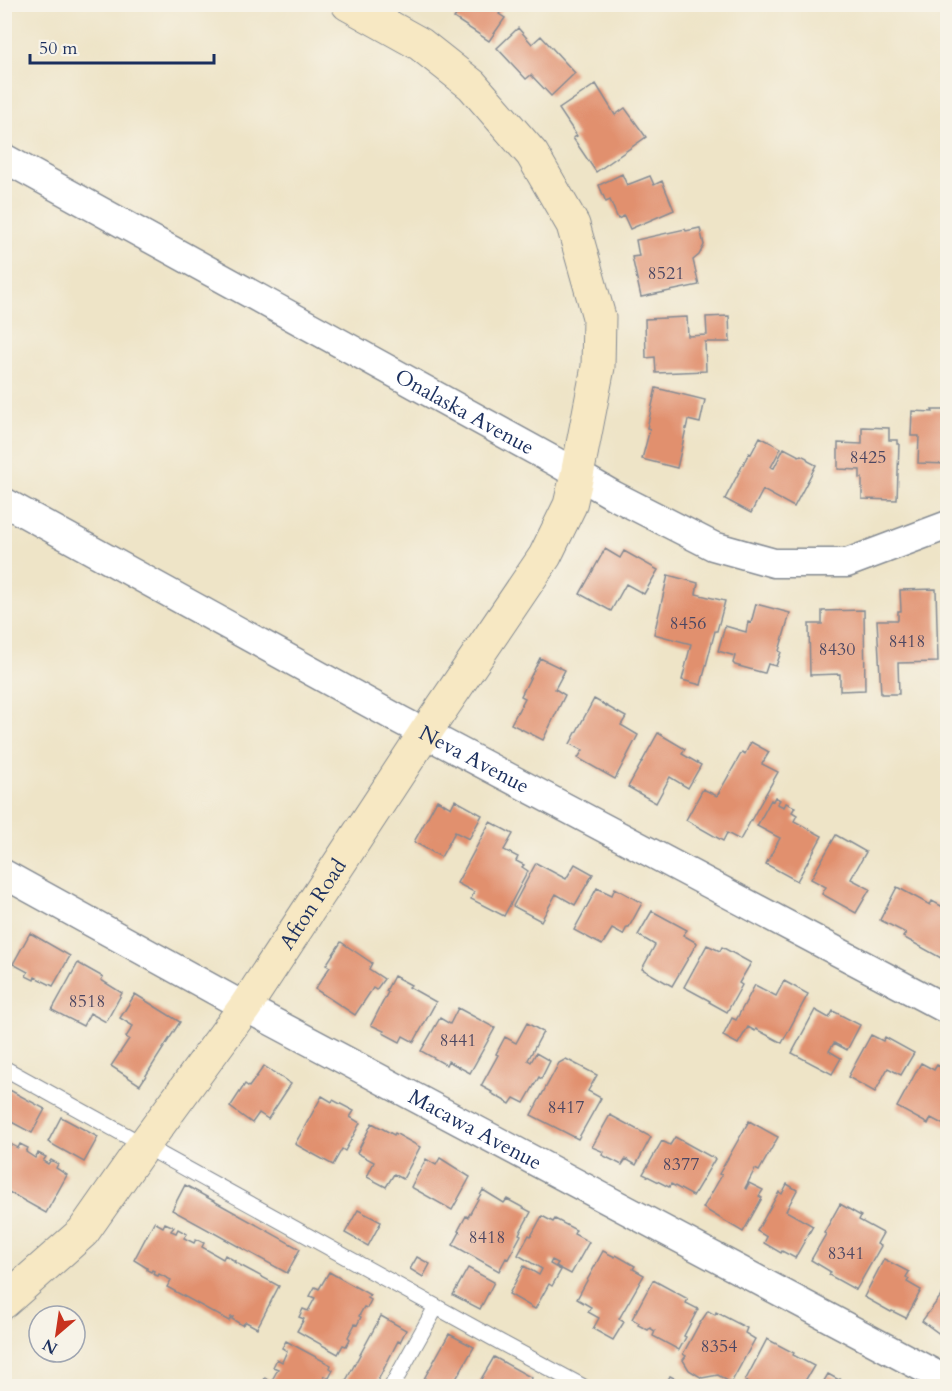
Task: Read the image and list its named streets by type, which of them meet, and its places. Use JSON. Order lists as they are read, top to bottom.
{
  "streets": {
    "street": [
      "Onalaska Avenue",
      "Neva Avenue",
      "Afton Road",
      "Macawa Avenue"
    ]
  },
  "crossings": [
    ["Onalaska Avenue", "Afton Road"],
    ["Neva Avenue", "Afton Road"],
    ["Afton Road", "Macawa Avenue"]
  ],
  "house_numbers": [
    "8521",
    "8425",
    "8456",
    "8418",
    "8430",
    "8518",
    "8441",
    "8417",
    "8377",
    "8418",
    "8341",
    "8354"
  ],
  "scale_bar": "50 m",
  "north": "bottom left"
}
